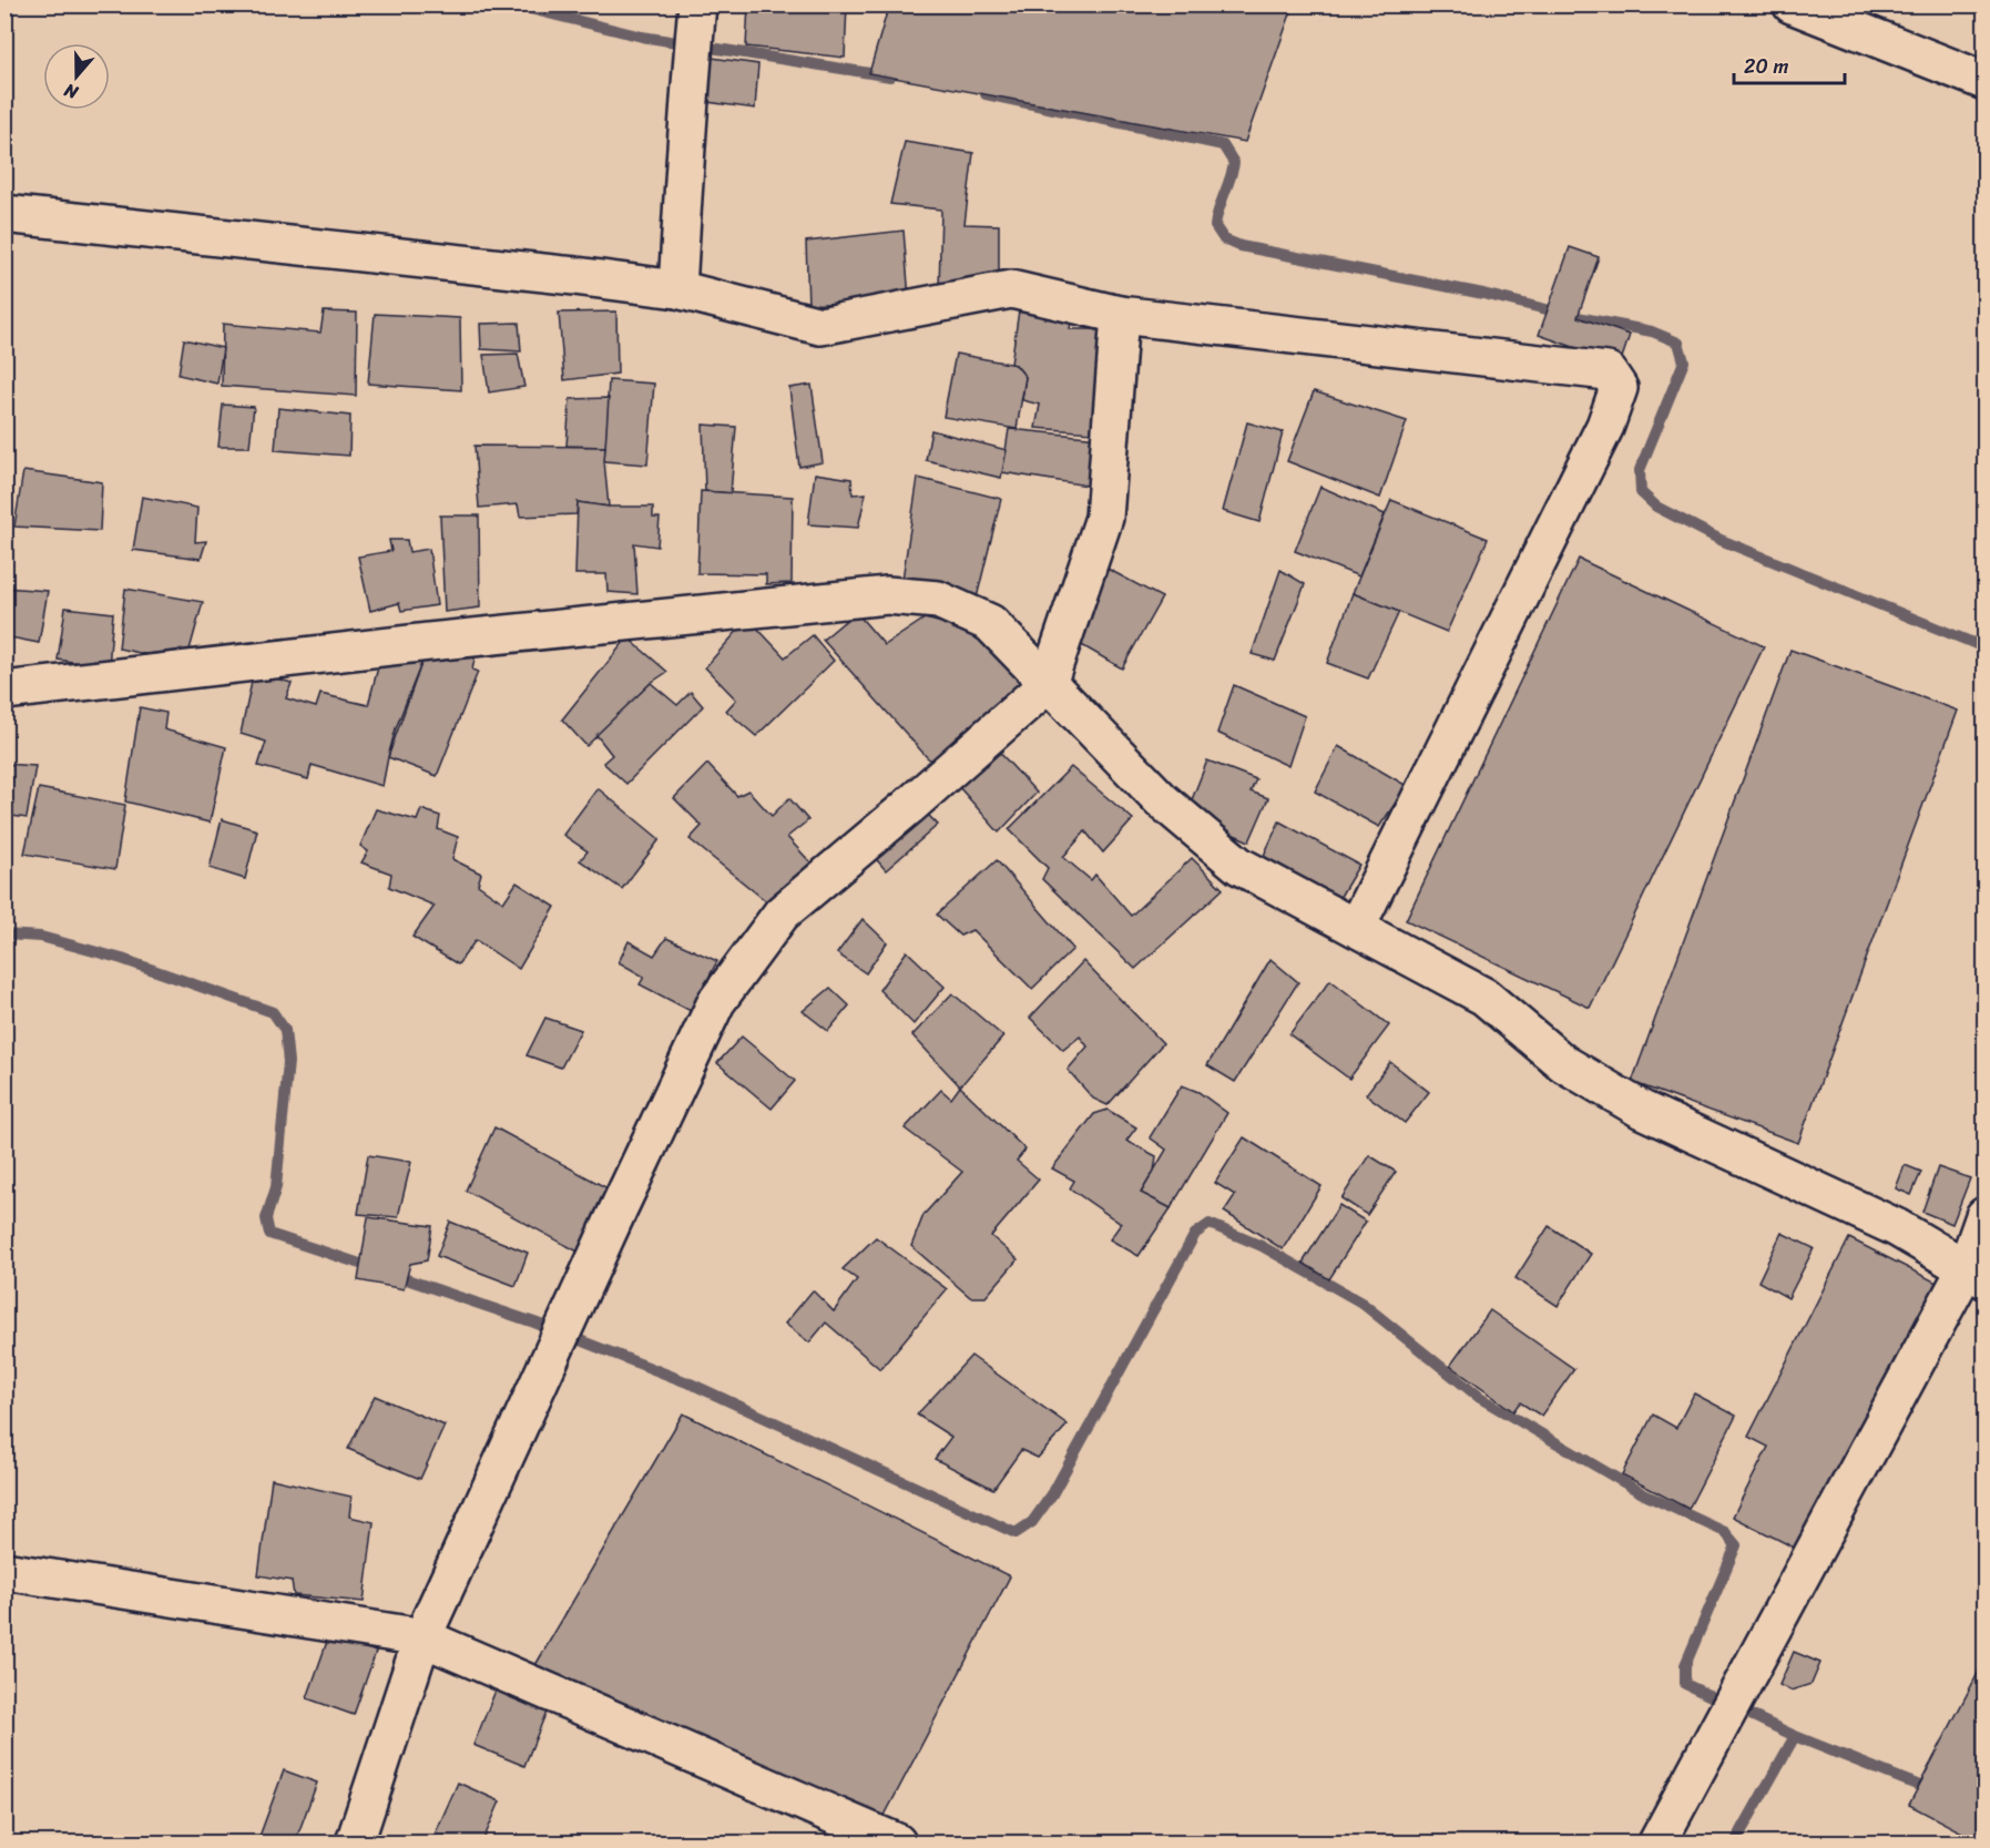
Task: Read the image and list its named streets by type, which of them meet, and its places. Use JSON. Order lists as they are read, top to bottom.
{
  "scale_bar": "20 m",
  "north": "bottom"
}
